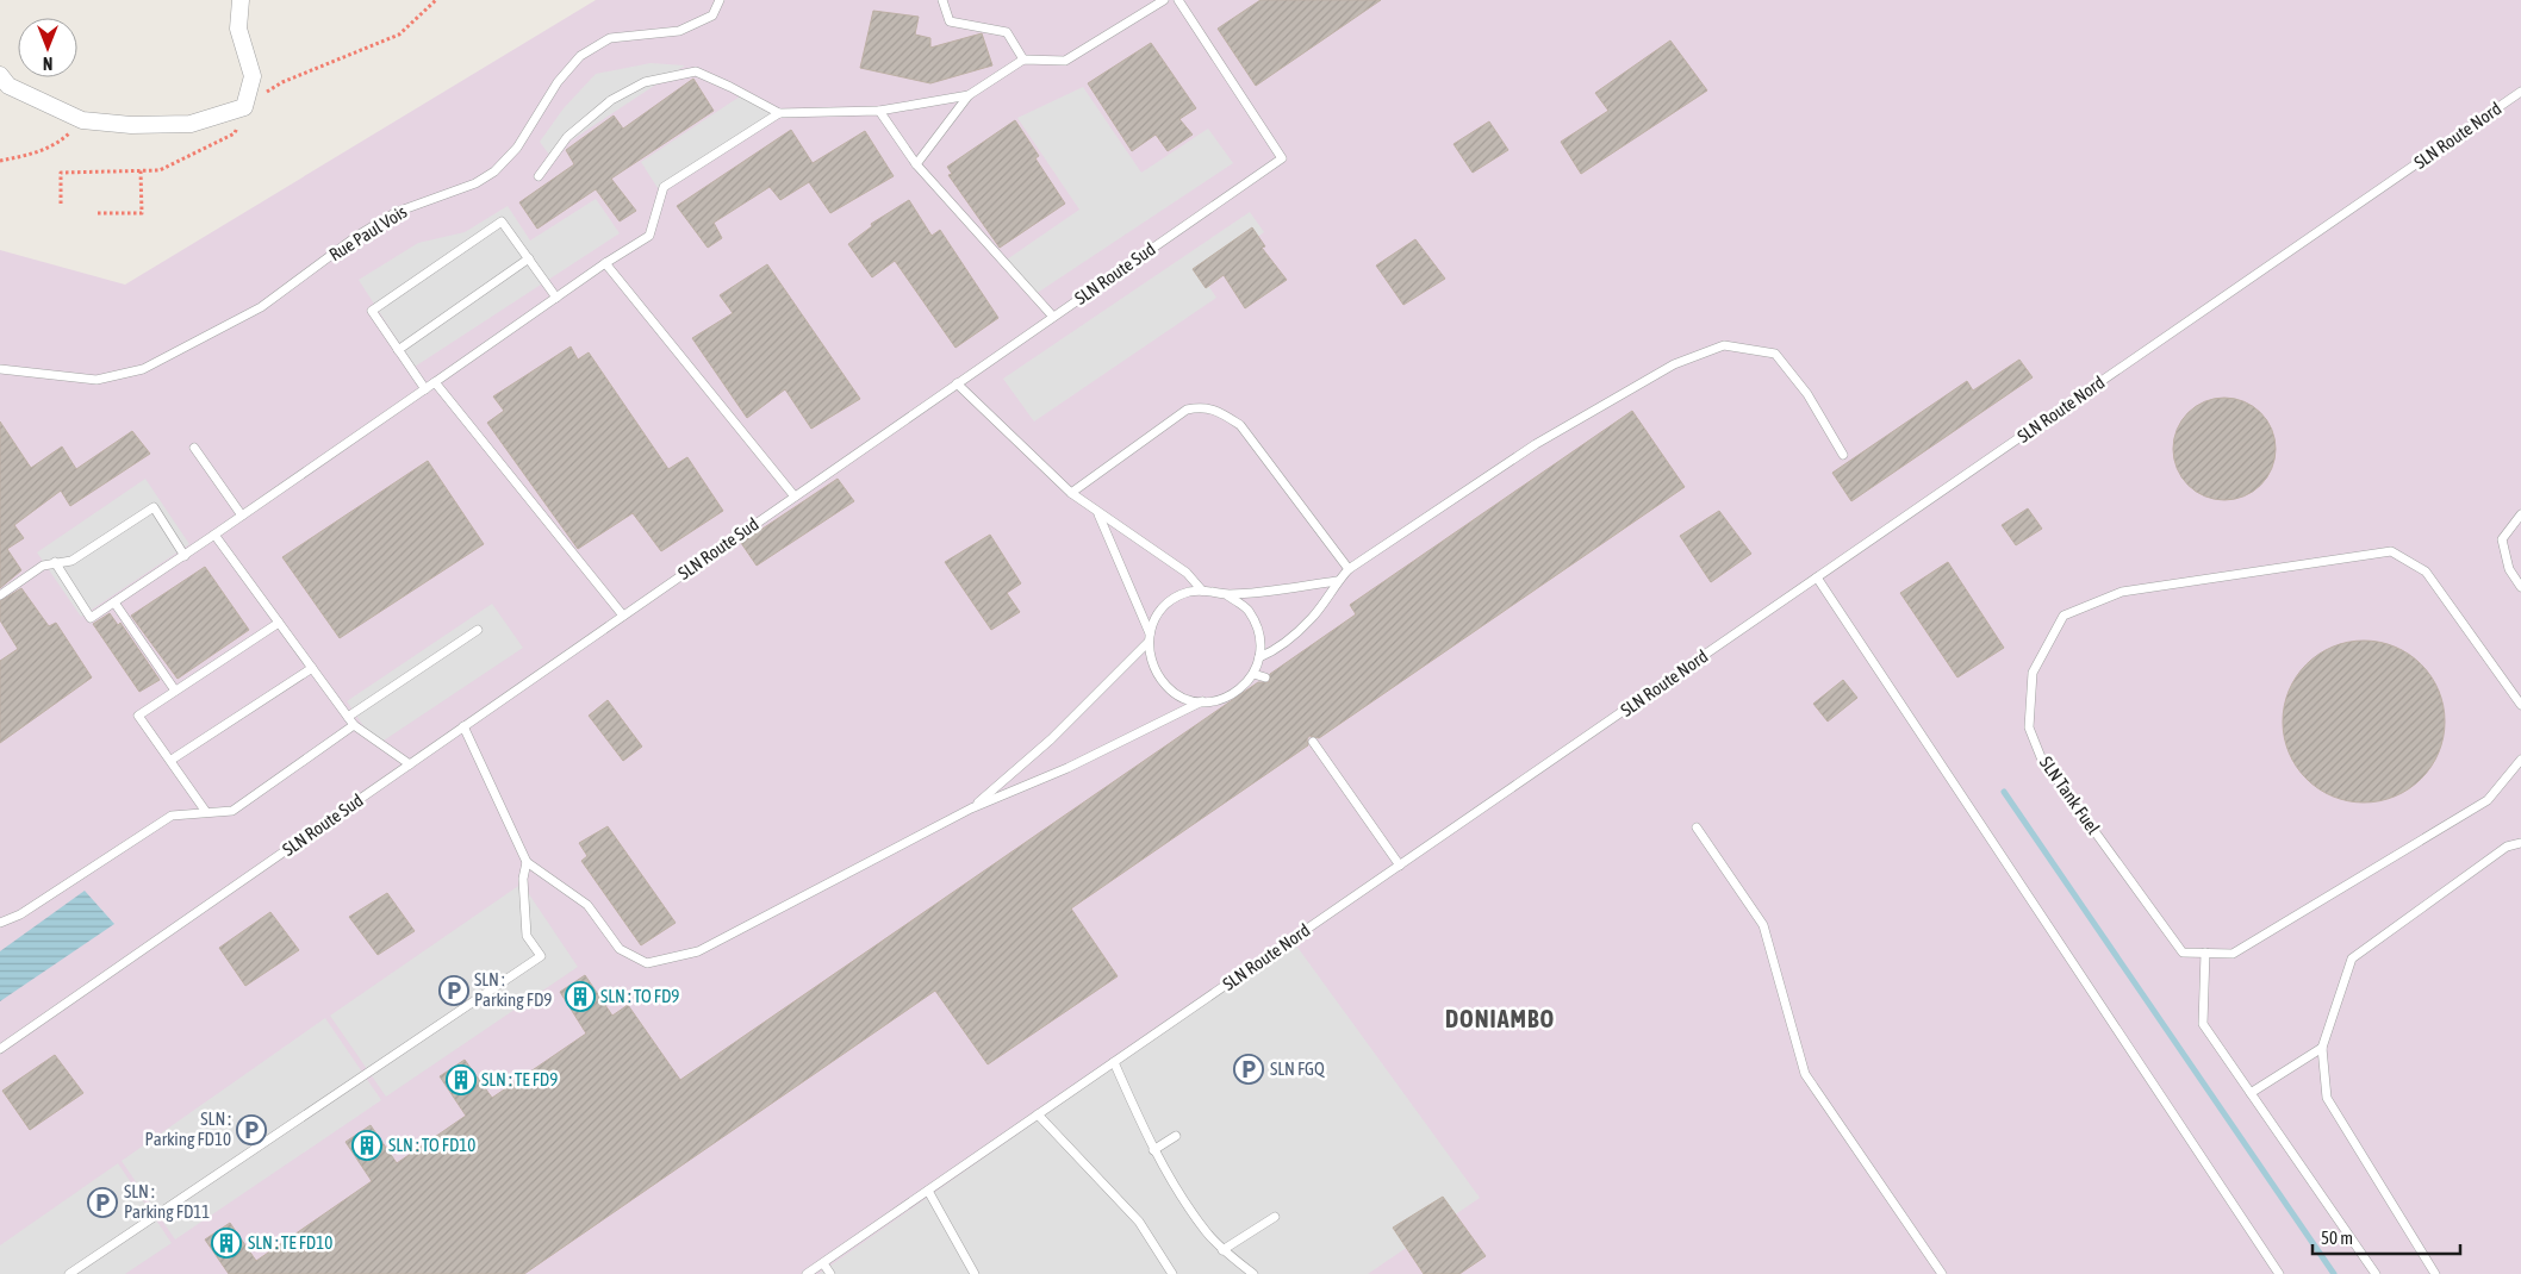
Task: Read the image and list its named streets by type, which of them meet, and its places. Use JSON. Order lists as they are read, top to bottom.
{
  "streets": {
    "lane": [
      "SLN Route Nord",
      "Rue Paul Vois",
      "SLN Route Sud",
      "SLN Tank Fuel"
    ]
  },
  "districts": ["DONIAMBO"],
  "places": {
    "parking": [
      "SLN : Parking FD9",
      "SLN FGQ",
      "SLN : Parking FD10",
      "SLN : Parking FD11"
    ],
    "building": [
      "SLN : TO FD9",
      "SLN : TE FD9",
      "SLN : TO FD10",
      "SLN : TE FD10"
    ]
  },
  "scale_bar": "50 m",
  "north": "bottom"
}
